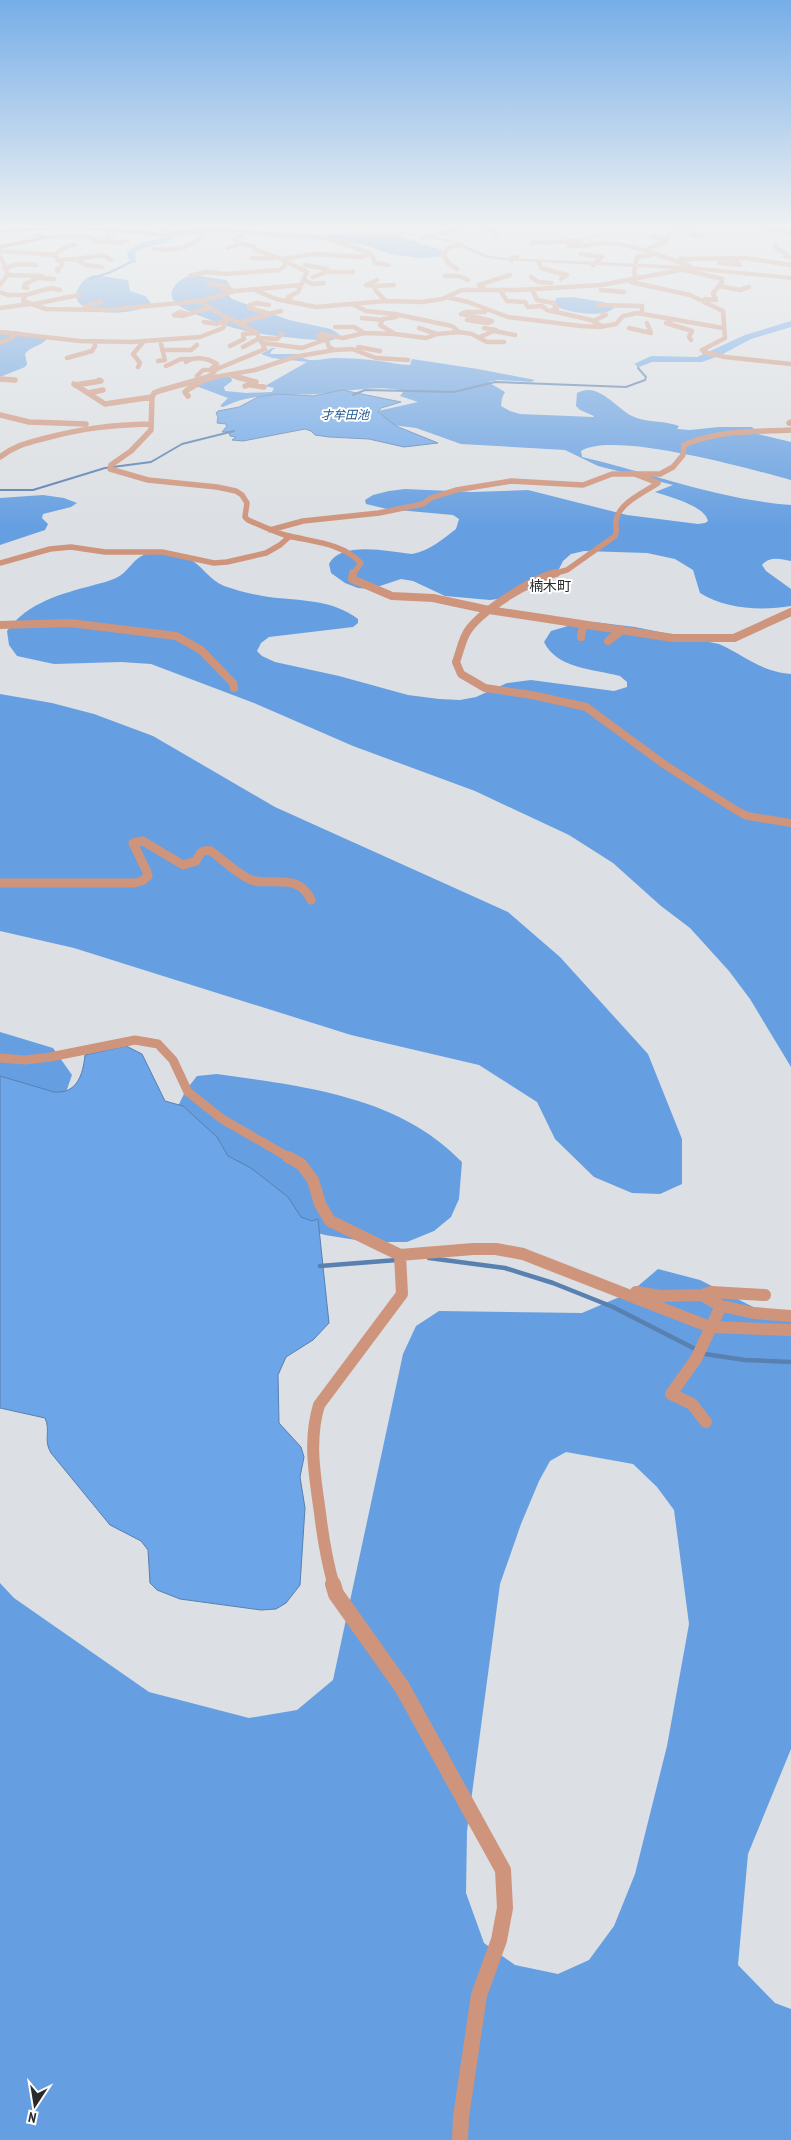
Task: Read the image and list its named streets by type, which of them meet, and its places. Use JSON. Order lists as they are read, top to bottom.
{
  "districts": ["楠木町"],
  "water": ["才牟田池"],
  "north": "bottom"
}
